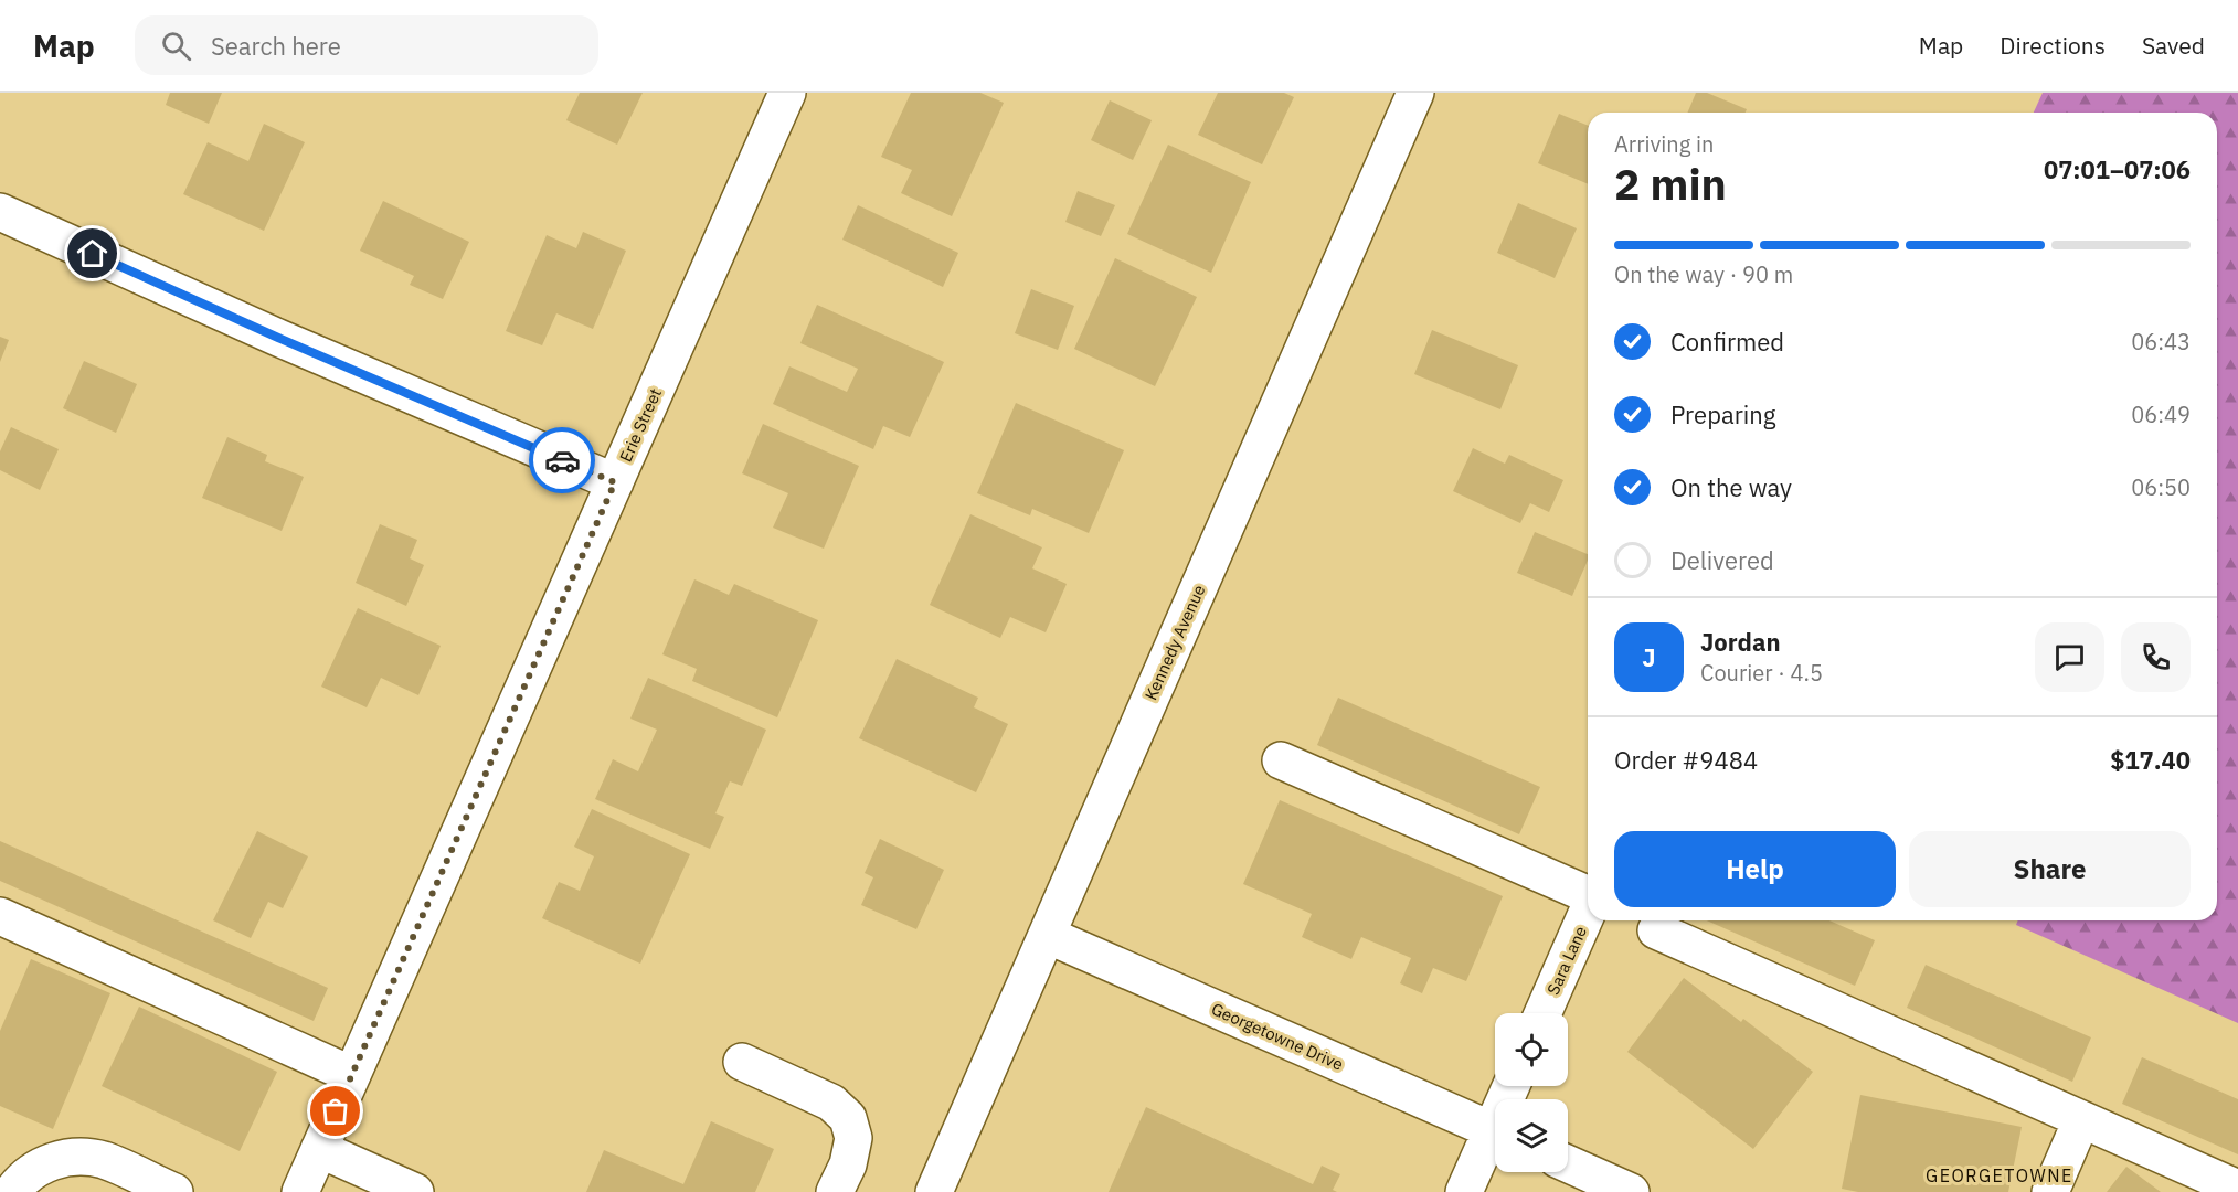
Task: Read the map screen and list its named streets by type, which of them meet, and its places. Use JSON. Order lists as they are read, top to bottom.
{
  "streets": {
    "street": [
      "Erie Street",
      "Kennedy Avenue",
      "Sara Lane",
      "Georgetowne Drive"
    ]
  },
  "crossings": [
    ["Kennedy Avenue", "Georgetowne Drive"]
  ],
  "districts": ["GEORGETOWNE"],
  "page": {
    "header": "Map",
    "search": "Search here",
    "nav": ["Map", "Directions", "Saved"],
    "heading": ["2 min", "Arriving in", "07:01–07:06"],
    "panel": [
      "Jordan",
      "Courier · 4.5",
      "Order #9484",
      "$17.40"
    ],
    "bar": "On the way · 90 m",
    "list": [
      ["Confirmed", "06:43"],
      ["Preparing", "06:49"],
      ["On the way", "06:50"],
      "Delivered"
    ],
    "round": "J",
    "buttons": ["Help", "Share"]
  }
}
